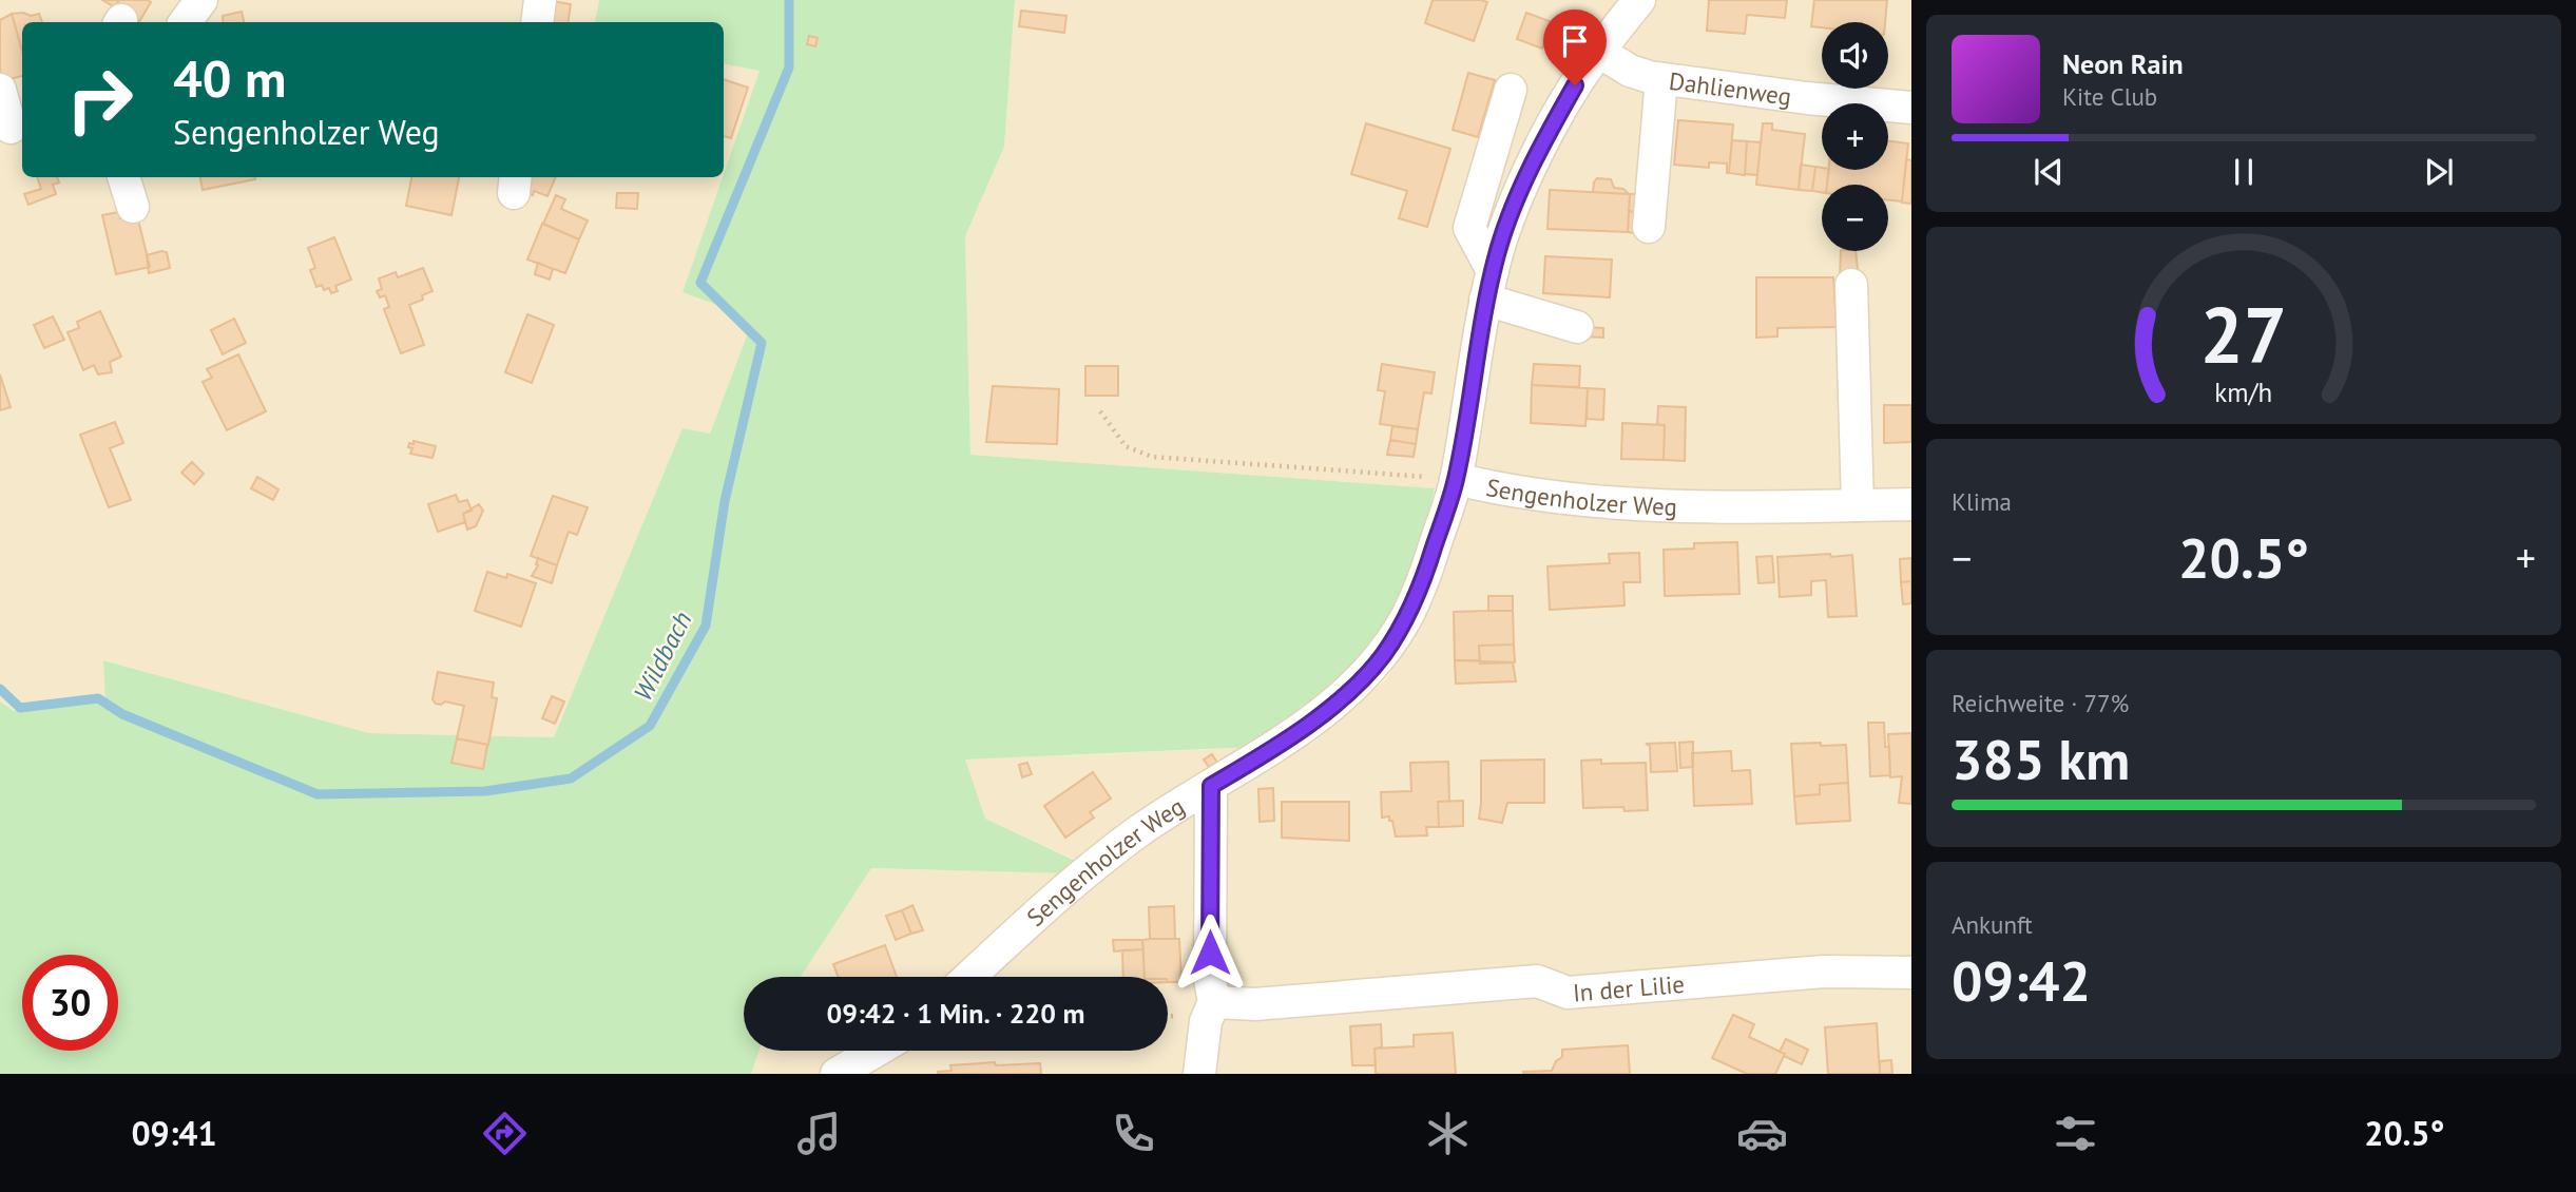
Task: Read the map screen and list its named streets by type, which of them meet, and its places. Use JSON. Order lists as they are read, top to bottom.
{
  "streets": {
    "street": ["Dahlienweg", "Sengenholzer Weg", "In der Lilie"]
  },
  "water": ["Wildbach"],
  "page": {
    "map_buttons": ["+", "−"],
    "turn": ["40 m", "Sengenholzer Weg"],
    "song": ["Neon Rain", "Kite Club"],
    "tile": [
      "Klima",
      ["Reichweite · 77%", "385 km"],
      ["Ankunft", "09:42"]
    ],
    "heat": ["−", "20.5°", "+"],
    "limit": "30",
    "trip": "09:42 · 1 Min. · 220 m",
    "tabs": ["09:41", "20.5°"],
    "gauge": ["27", "km/h"]
  }
}
